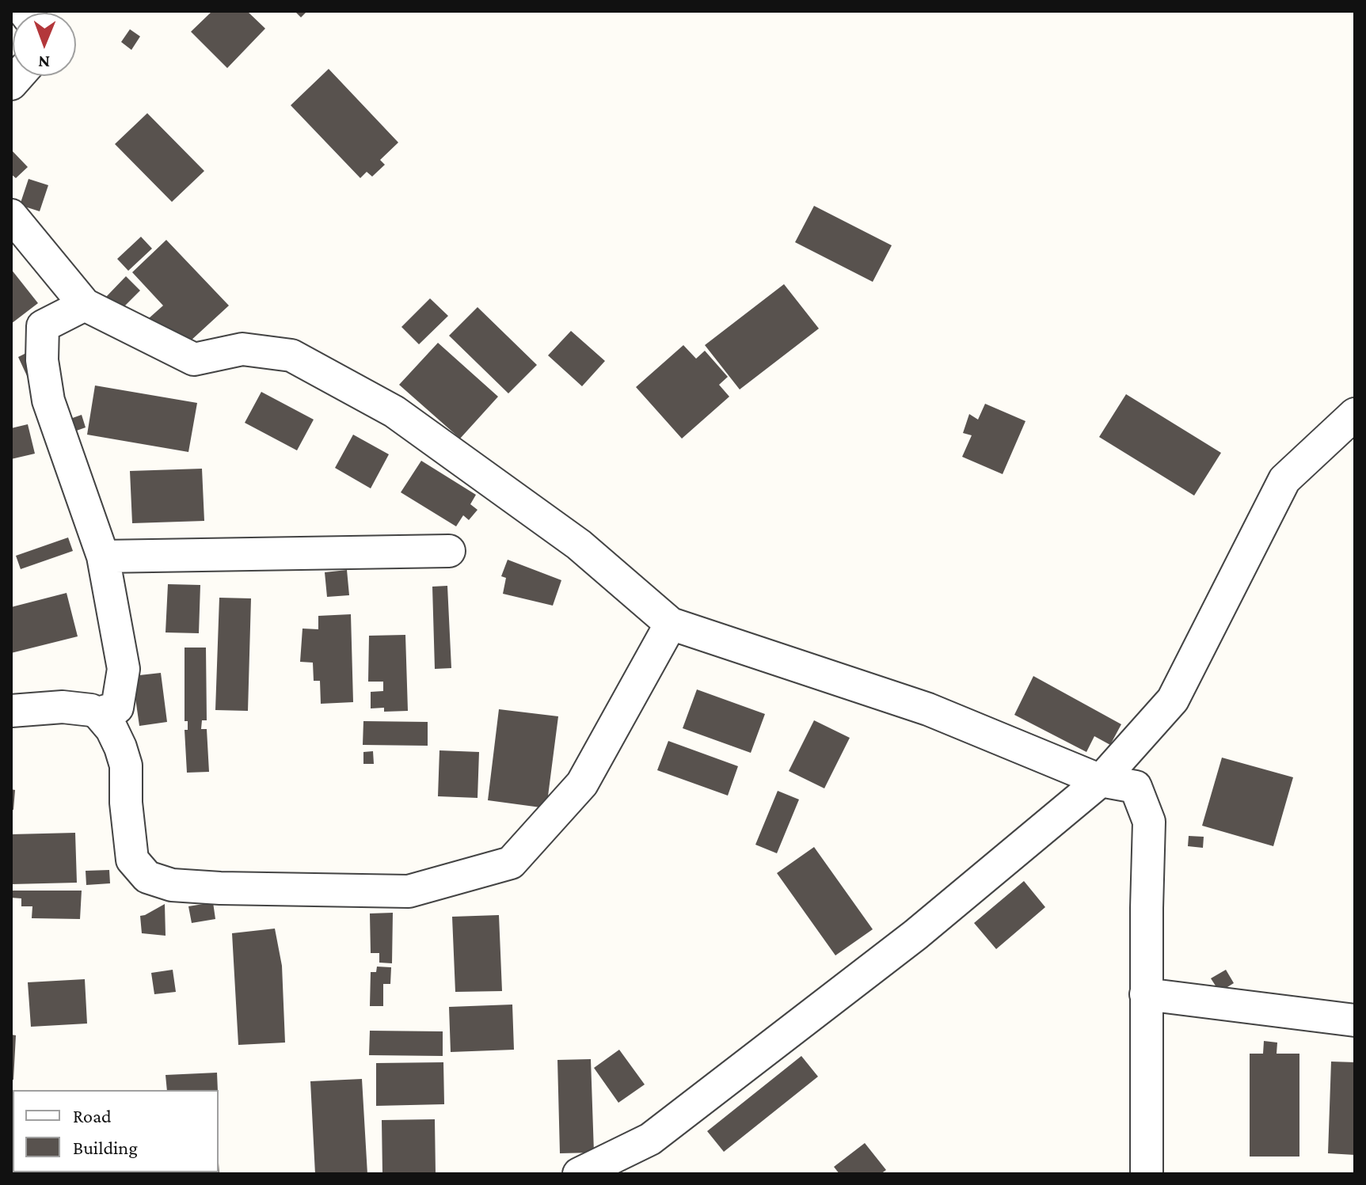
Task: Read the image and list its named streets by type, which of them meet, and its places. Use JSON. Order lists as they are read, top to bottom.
{
  "legend": ["Road", "Building"],
  "north": "bottom"
}
